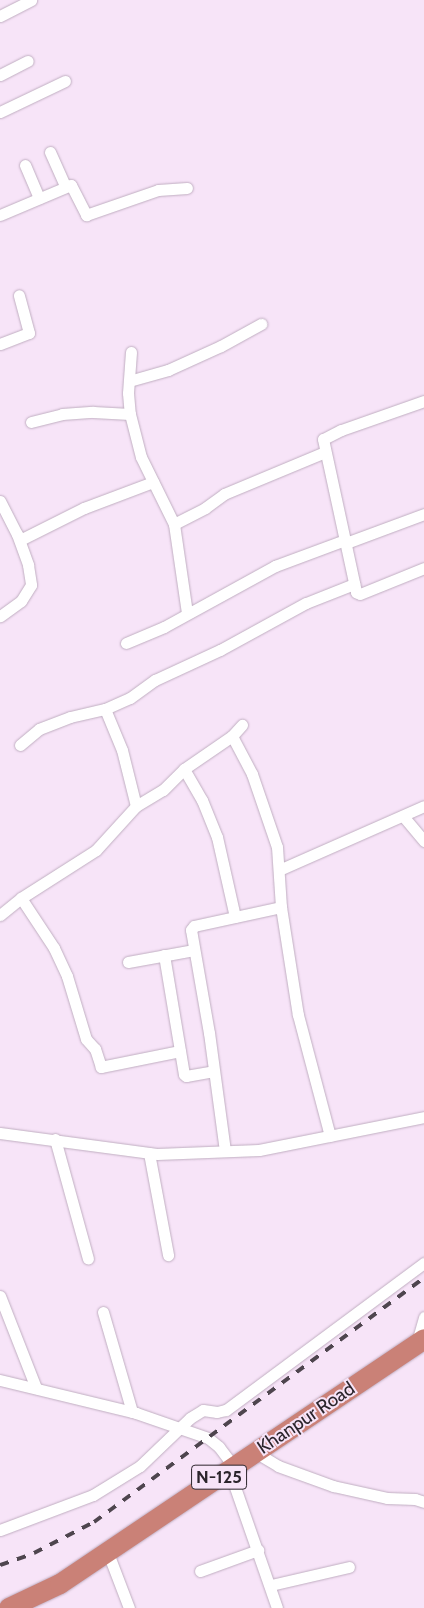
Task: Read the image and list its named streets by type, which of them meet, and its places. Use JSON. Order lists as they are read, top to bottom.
{
  "streets": {
    "highway": ["Khanpur Road", "N-125"]
  }
}
